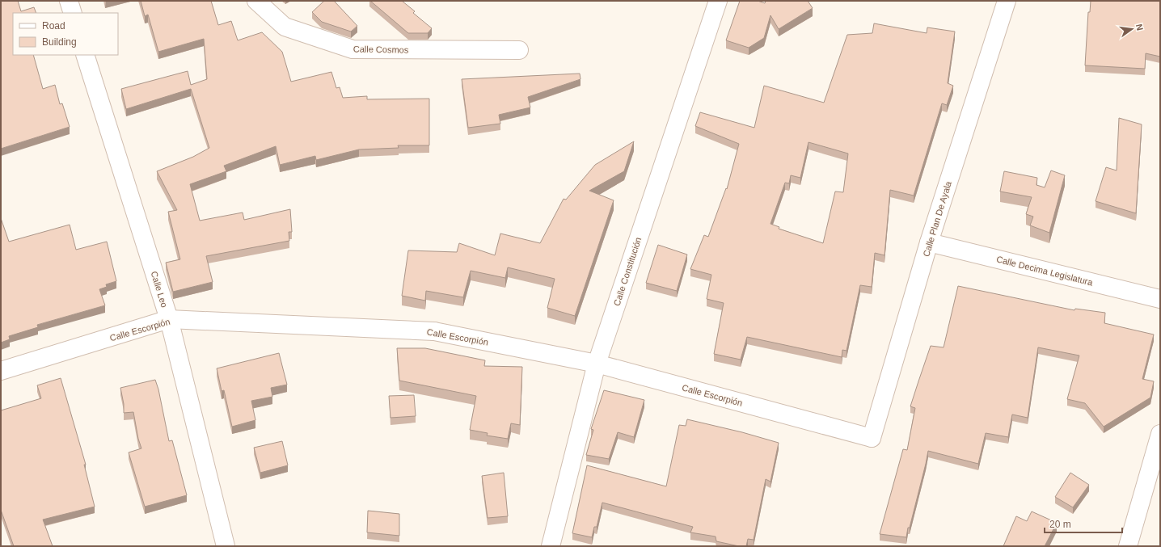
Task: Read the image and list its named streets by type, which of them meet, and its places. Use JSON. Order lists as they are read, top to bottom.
{
  "streets": {
    "street": [
      "Calle Cosmos",
      "Calle Plan De Ayala",
      "Calle Decima Legislatura",
      "Calle Constitución",
      "Calle Leo",
      "Calle Escorpión"
    ]
  },
  "crossings": [
    ["Calle Plan De Ayala", "Calle Decima Legislatura"],
    ["Calle Plan De Ayala", "Calle Escorpión"],
    ["Calle Constitución", "Calle Escorpión"],
    ["Calle Leo", "Calle Escorpión"]
  ],
  "legend": ["Road", "Building"],
  "scale_bar": "20 m",
  "north": "right"
}
